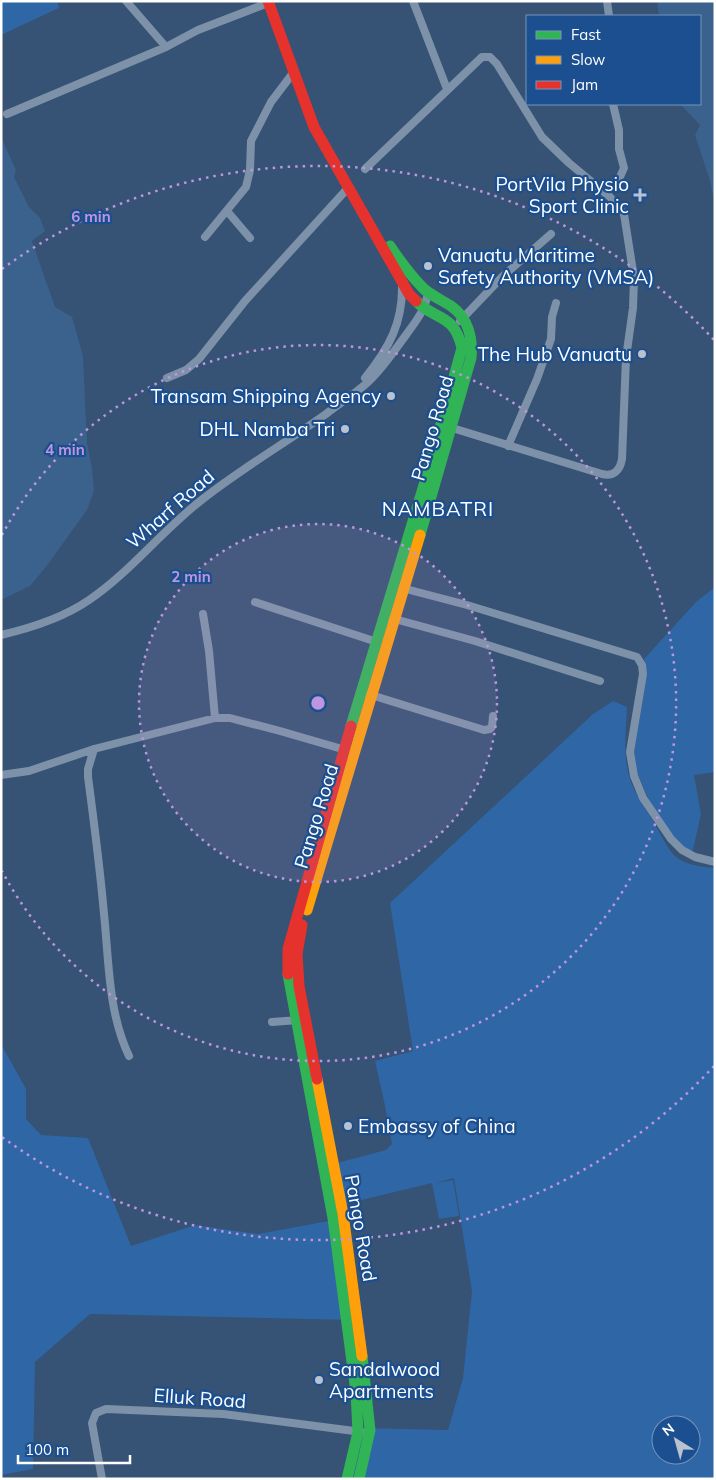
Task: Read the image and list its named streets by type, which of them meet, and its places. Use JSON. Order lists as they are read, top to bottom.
{
  "streets": {
    "street": ["Pango Road", "Wharf Road", "Elluk Road"]
  },
  "crossings": [
    ["Pango Road", "Wharf Road"],
    ["Pango Road", "Elluk Road"]
  ],
  "districts": ["NAMBATRI"],
  "places": {
    "health": ["PortVila Physio Sport Clinic"],
    "other": [
      "Vanuatu Maritime Safety Authority (VMSA)",
      "The Hub Vanuatu",
      "Transam Shipping Agency",
      "DHL Namba Tri",
      "Embassy of China",
      "Sandalwood Apartments"
    ]
  },
  "legend": ["Fast", "Slow", "Jam"],
  "scale_bar": "100 m",
  "north": "top left",
  "rings": ["6 min", "4 min", "2 min"]
}
